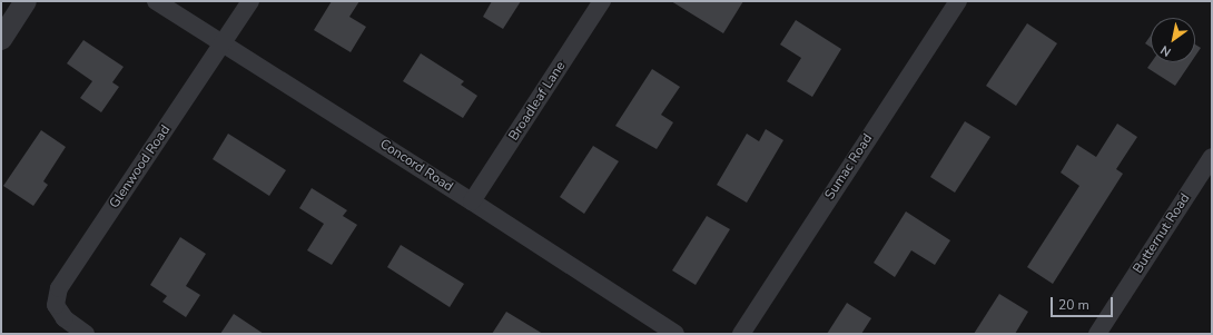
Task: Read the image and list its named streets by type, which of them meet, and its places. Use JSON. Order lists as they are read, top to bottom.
{
  "streets": {
    "street": [
      "Broadleaf Lane",
      "Concord Road",
      "Glenwood Road",
      "Sumac Road",
      "Butternut Road"
    ]
  },
  "crossings": [
    ["Broadleaf Lane", "Concord Road"],
    ["Concord Road", "Glenwood Road"]
  ],
  "scale_bar": "20 m",
  "north": "bottom left"
}
